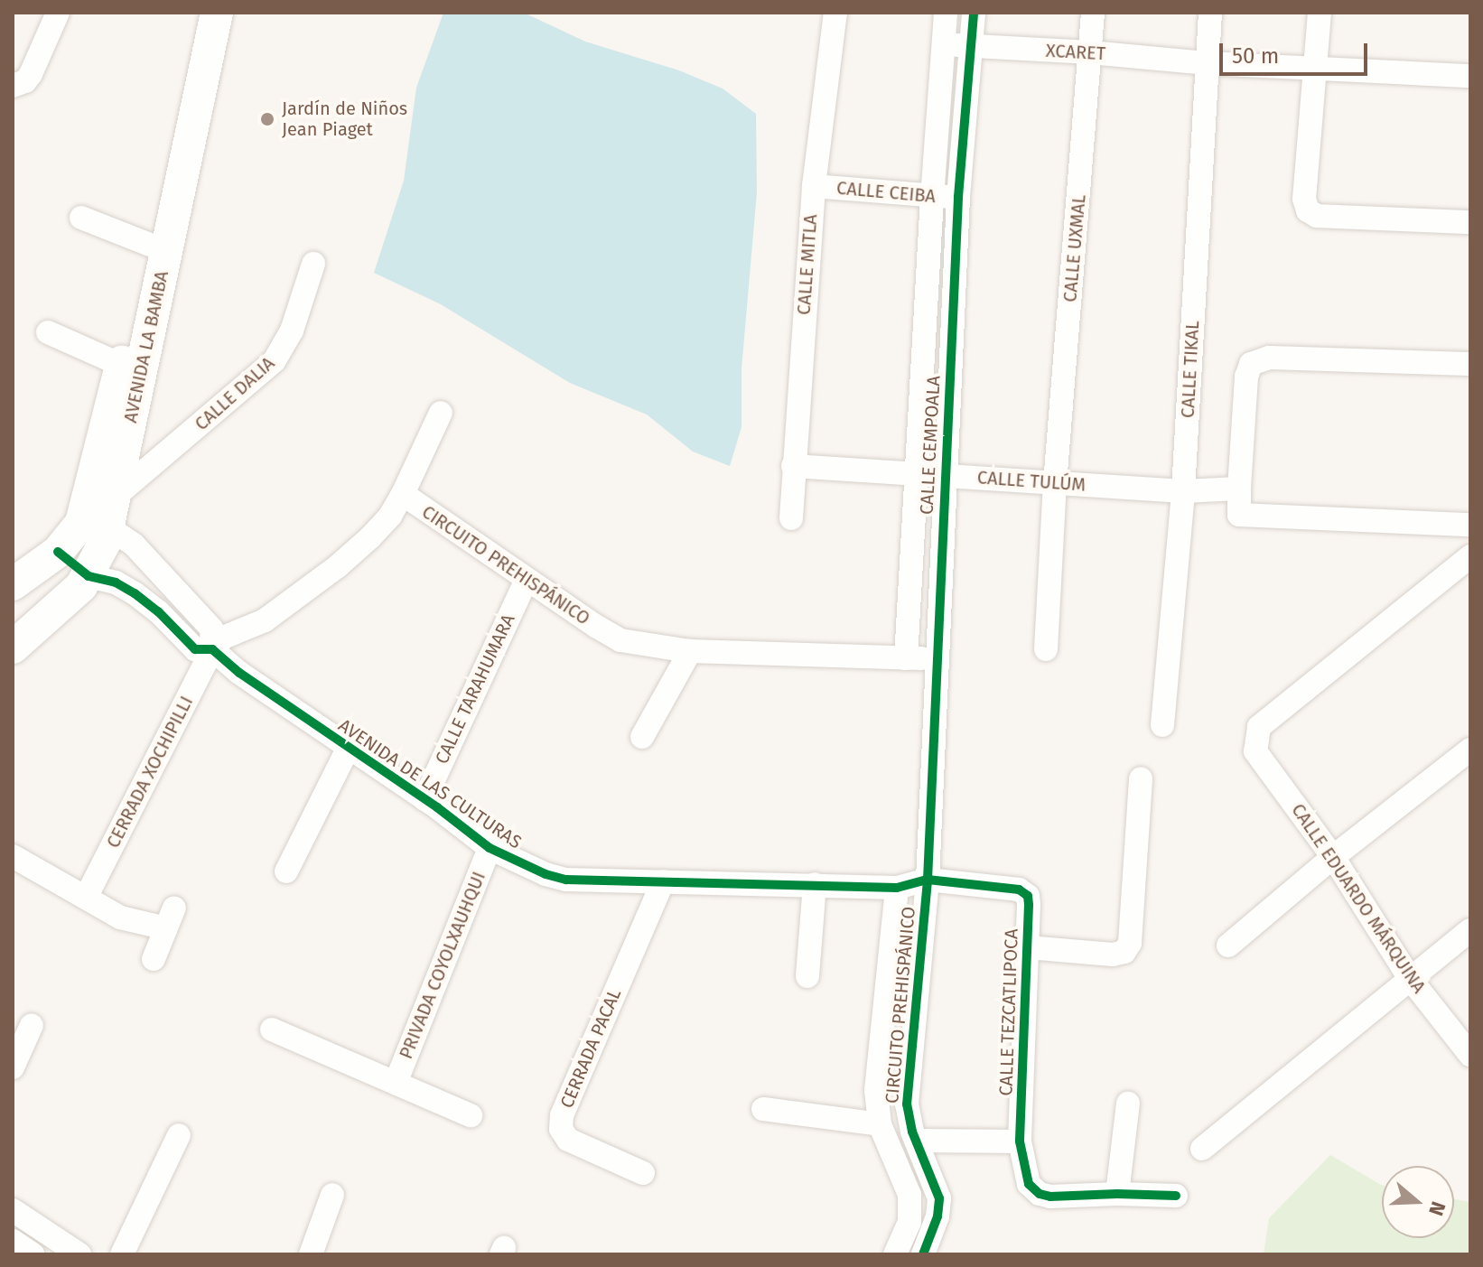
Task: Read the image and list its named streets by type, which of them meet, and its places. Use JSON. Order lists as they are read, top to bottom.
{
  "streets": {
    "street": [
      "XCARET",
      "CALLE CEIBA",
      "CALLE UXMAL",
      "CALLE MITLA",
      "AVENIDA LA BAMBA",
      "CALLE TIKAL",
      "CALLE DALIA",
      "CALLE CEMPOALA",
      "CALLE TULÚM",
      "CIRCUITO PREHISPÁNICO",
      "CALLE TARAHUMARA",
      "CERRADA XOCHIPILLI",
      "AVENIDA DE LAS CULTURAS",
      "CALLE EDUARDO MÁRQUINA",
      "PRIVADA COYOLXAUHQUI",
      "CALLE TEZCATLIPOCA",
      "CERRADA PACAL"
    ]
  },
  "crossings": [
    ["XCARET", "CALLE UXMAL"],
    ["XCARET", "CALLE TIKAL"],
    ["XCARET", "CALLE CEMPOALA"],
    ["CALLE CEIBA", "CALLE MITLA"],
    ["CALLE CEIBA", "CALLE CEMPOALA"],
    ["CALLE UXMAL", "CALLE TULÚM"],
    ["CALLE MITLA", "CALLE TULÚM"],
    ["AVENIDA LA BAMBA", "CALLE DALIA"],
    ["AVENIDA LA BAMBA", "AVENIDA DE LAS CULTURAS"],
    ["CALLE TIKAL", "CALLE TULÚM"],
    ["CALLE CEMPOALA", "CALLE TULÚM"],
    ["CALLE CEMPOALA", "CIRCUITO PREHISPÁNICO"],
    ["CALLE CEMPOALA", "AVENIDA DE LAS CULTURAS"],
    ["CIRCUITO PREHISPÁNICO", "CALLE TARAHUMARA"],
    ["CIRCUITO PREHISPÁNICO", "CERRADA XOCHIPILLI"],
    ["CIRCUITO PREHISPÁNICO", "AVENIDA DE LAS CULTURAS"],
    ["CALLE TARAHUMARA", "AVENIDA DE LAS CULTURAS"],
    ["CERRADA XOCHIPILLI", "AVENIDA DE LAS CULTURAS"],
    ["AVENIDA DE LAS CULTURAS", "PRIVADA COYOLXAUHQUI"],
    ["AVENIDA DE LAS CULTURAS", "CALLE TEZCATLIPOCA"],
    ["AVENIDA DE LAS CULTURAS", "CERRADA PACAL"]
  ],
  "places": ["Jardín de Niños Jean Piaget"],
  "scale_bar": "50 m",
  "north": "right"
}
